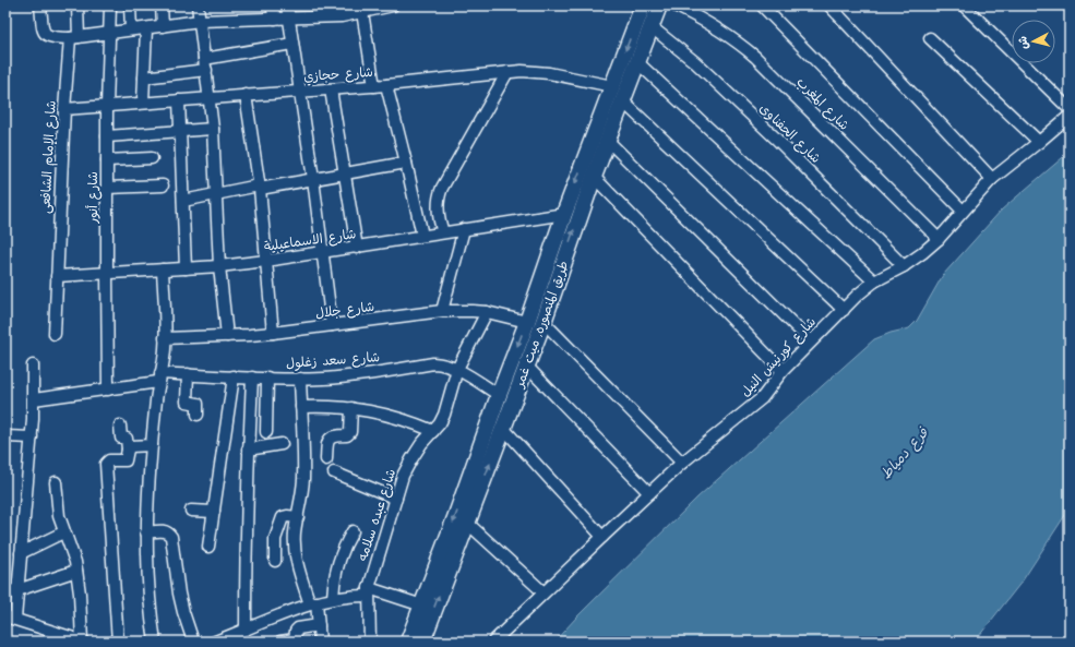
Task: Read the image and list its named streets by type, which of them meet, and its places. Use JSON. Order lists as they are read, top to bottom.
{
  "streets": {
    "main road": ["طريق المنصوره, ميت غمر"],
    "street": [
      "شارع حجازي",
      "شارع المغرب",
      "شارع الحفناوى",
      "شارع الإمام الشافعى",
      "شارع أنور",
      "شارع الاسماعيلية",
      "شارع جلال",
      "شارع كورنيش النيل",
      "شارع سعد زغلول",
      "شارع عبده سلامه"
    ]
  },
  "crossings": [
    ["شارع حجازي", "شارع الإمام الشافعى"],
    ["شارع حجازي", "شارع أنور"],
    ["شارع حجازي", "طريق المنصوره, ميت غمر"],
    ["شارع المغرب", "شارع كورنيش النيل"],
    ["شارع الحفناوى", "طريق المنصوره, ميت غمر"],
    ["شارع الحفناوى", "شارع كورنيش النيل"],
    ["شارع الإمام الشافعى", "شارع الاسماعيلية"],
    ["شارع أنور", "شارع الاسماعيلية"],
    ["شارع أنور", "شارع سعد زغلول"],
    ["شارع الاسماعيلية", "طريق المنصوره, ميت غمر"],
    ["شارع جلال", "طريق المنصوره, ميت غمر"],
    ["شارع جلال", "شارع عبده سلامه"],
    ["طريق المنصوره, ميت غمر", "شارع سعد زغلول"],
    ["شارع سعد زغلول", "شارع عبده سلامه"]
  ],
  "water": ["فرع دمياط"],
  "north": "left"
}
